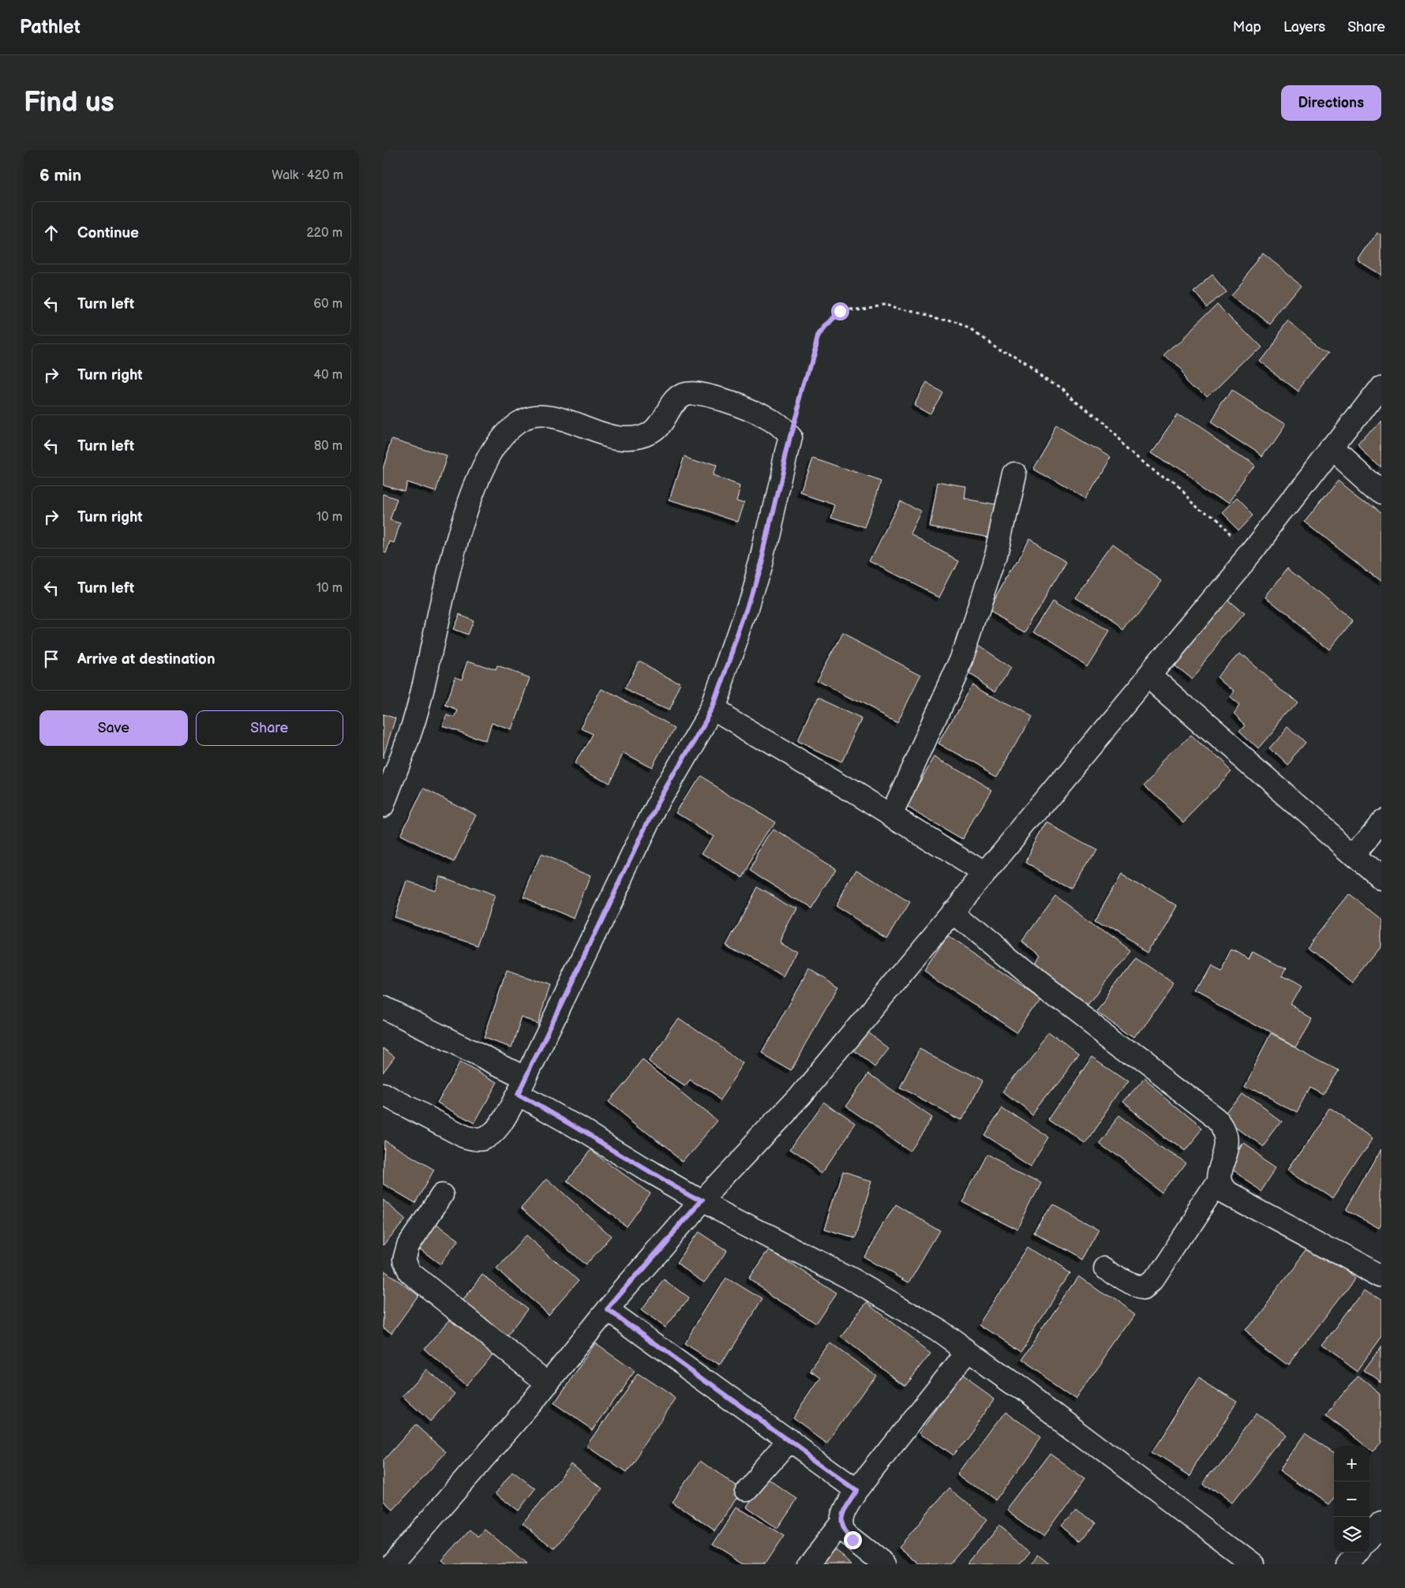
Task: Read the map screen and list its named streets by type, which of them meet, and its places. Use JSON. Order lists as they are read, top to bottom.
{
  "page": {
    "header": "Pathlet",
    "nav": ["Map", "Layers", "Share"],
    "buttons": [
      "Directions",
      ["Save", "Share"]
    ],
    "title": "Find us",
    "heading": ["6 min", "Walk · 420 m"],
    "list": [
      ["Continue", "220 m"],
      ["Turn left", "60 m"],
      ["Turn right", "40 m"],
      ["Turn left", "80 m"],
      ["Turn right", "10 m"],
      ["Turn left", "10 m"],
      "Arrive at destination"
    ],
    "map_buttons": ["+", "−"]
  }
}
